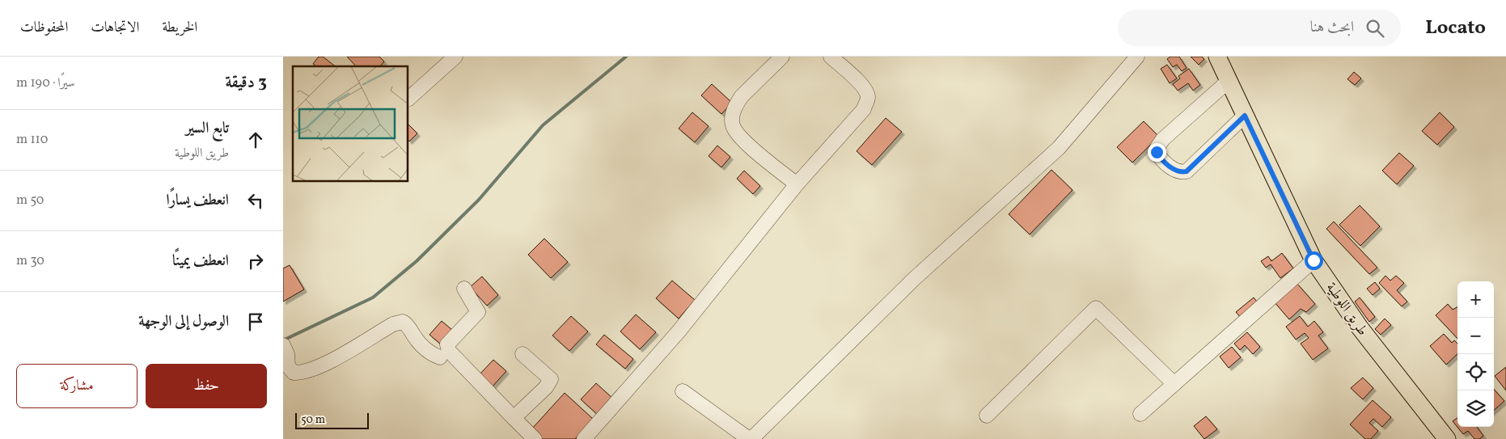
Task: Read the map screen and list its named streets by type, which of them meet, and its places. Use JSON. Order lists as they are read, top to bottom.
{
  "streets": {
    "main road": ["طريق اللوطية"]
  },
  "scale_bar": "50 m",
  "page": {
    "header": "Locato",
    "search": "ابحث هنا",
    "nav": ["الخريطة", "الاتجاهات", "المحفوظات"],
    "heading": ["3 دقيقة", "سيرًا · 190 m"],
    "list": [
      ["تابع السير", "طريق اللوطية", "110 m"],
      ["انعطف يسارًا", "50 m"],
      ["انعطف يمينًا", "30 m"],
      "الوصول إلى الوجهة"
    ],
    "map_buttons": ["+", "−"],
    "buttons": ["حفظ", "مشاركة"],
    "scale": "50 m"
  }
}
